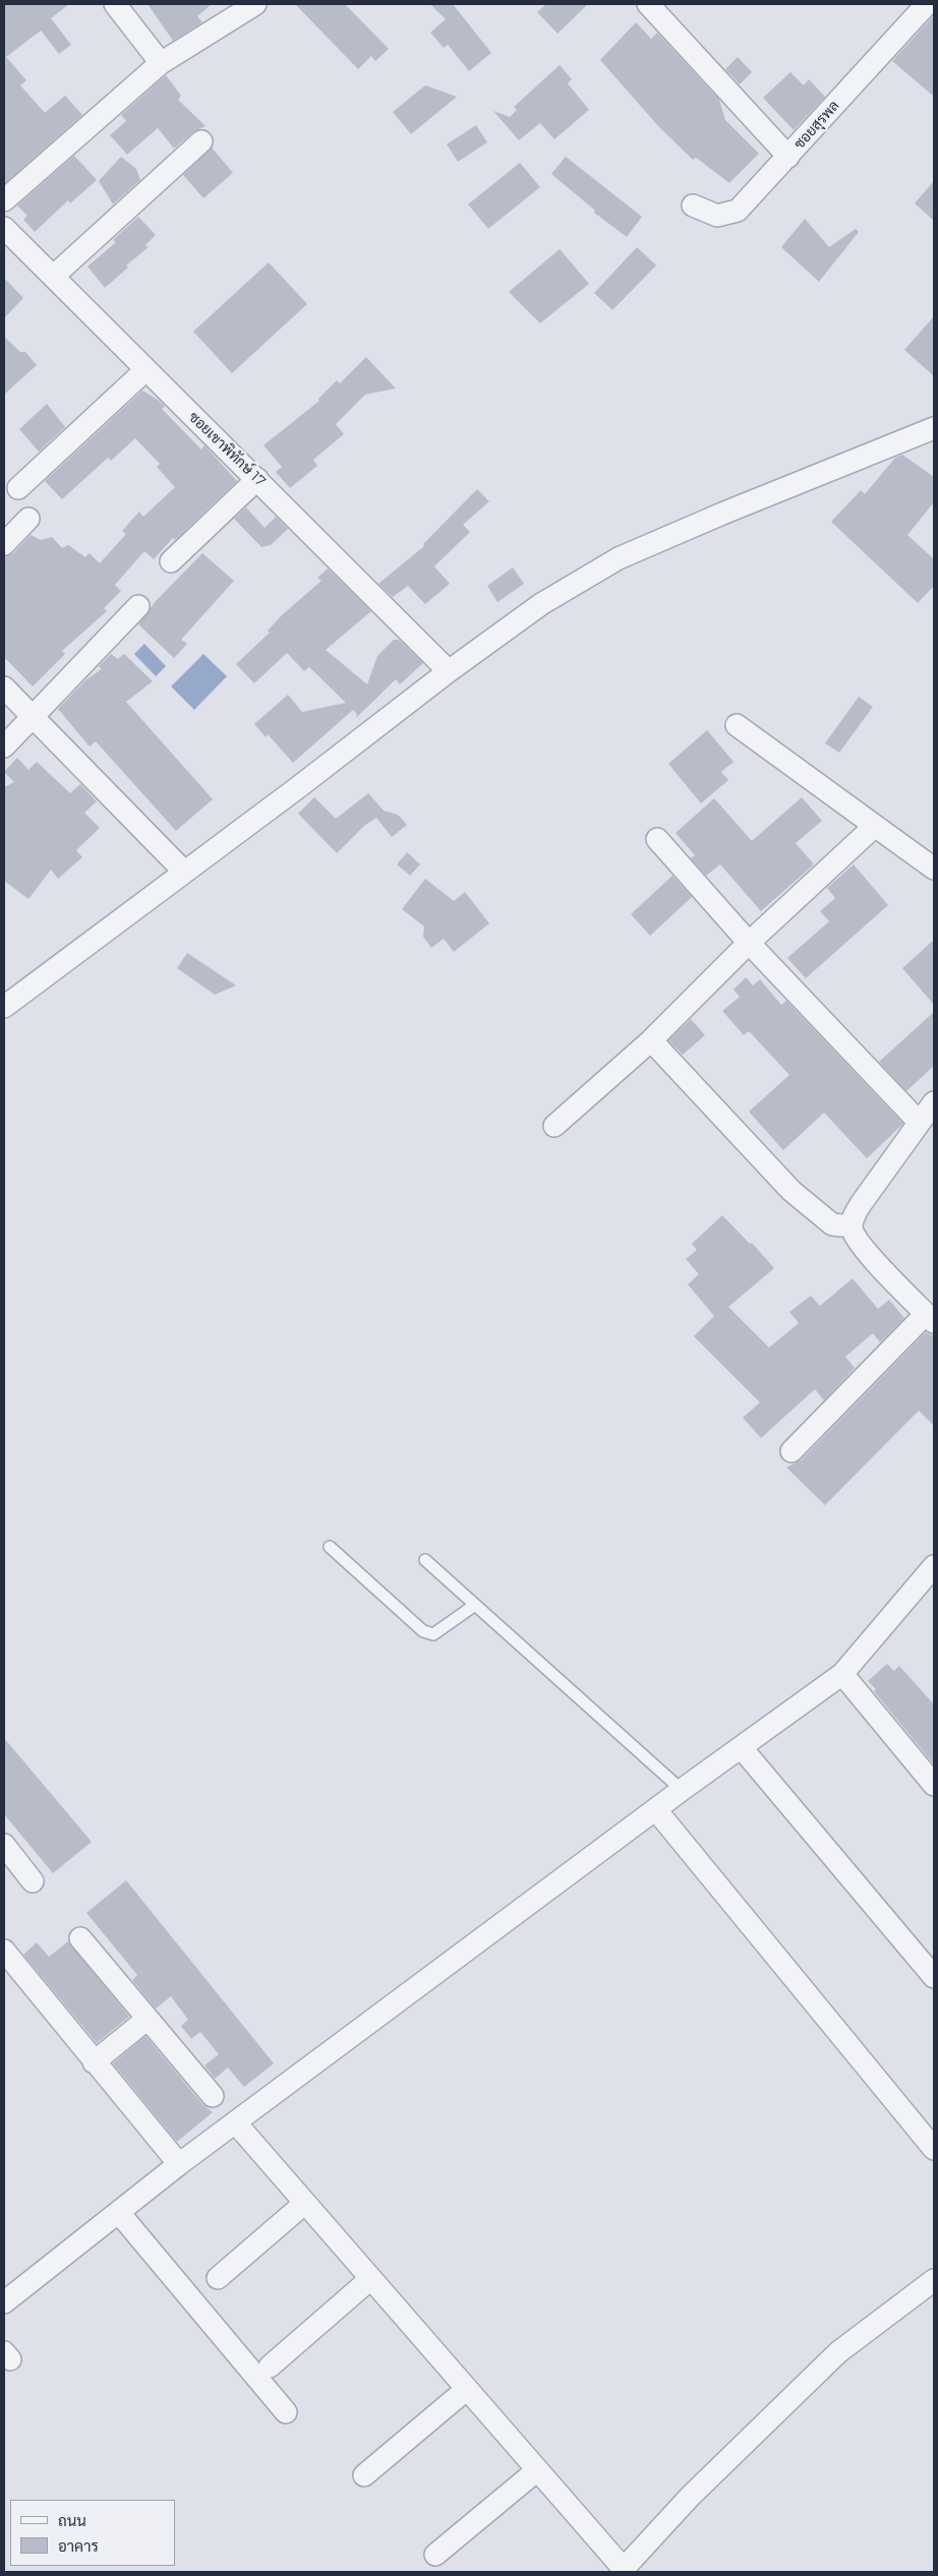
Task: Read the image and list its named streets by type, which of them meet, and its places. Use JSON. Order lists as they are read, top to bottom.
{
  "streets": {
    "street": ["ซอยสุรพล", "ซอยเขาพิทักษ์ 17"]
  },
  "legend": ["ถนน", "อาคาร"]
}
